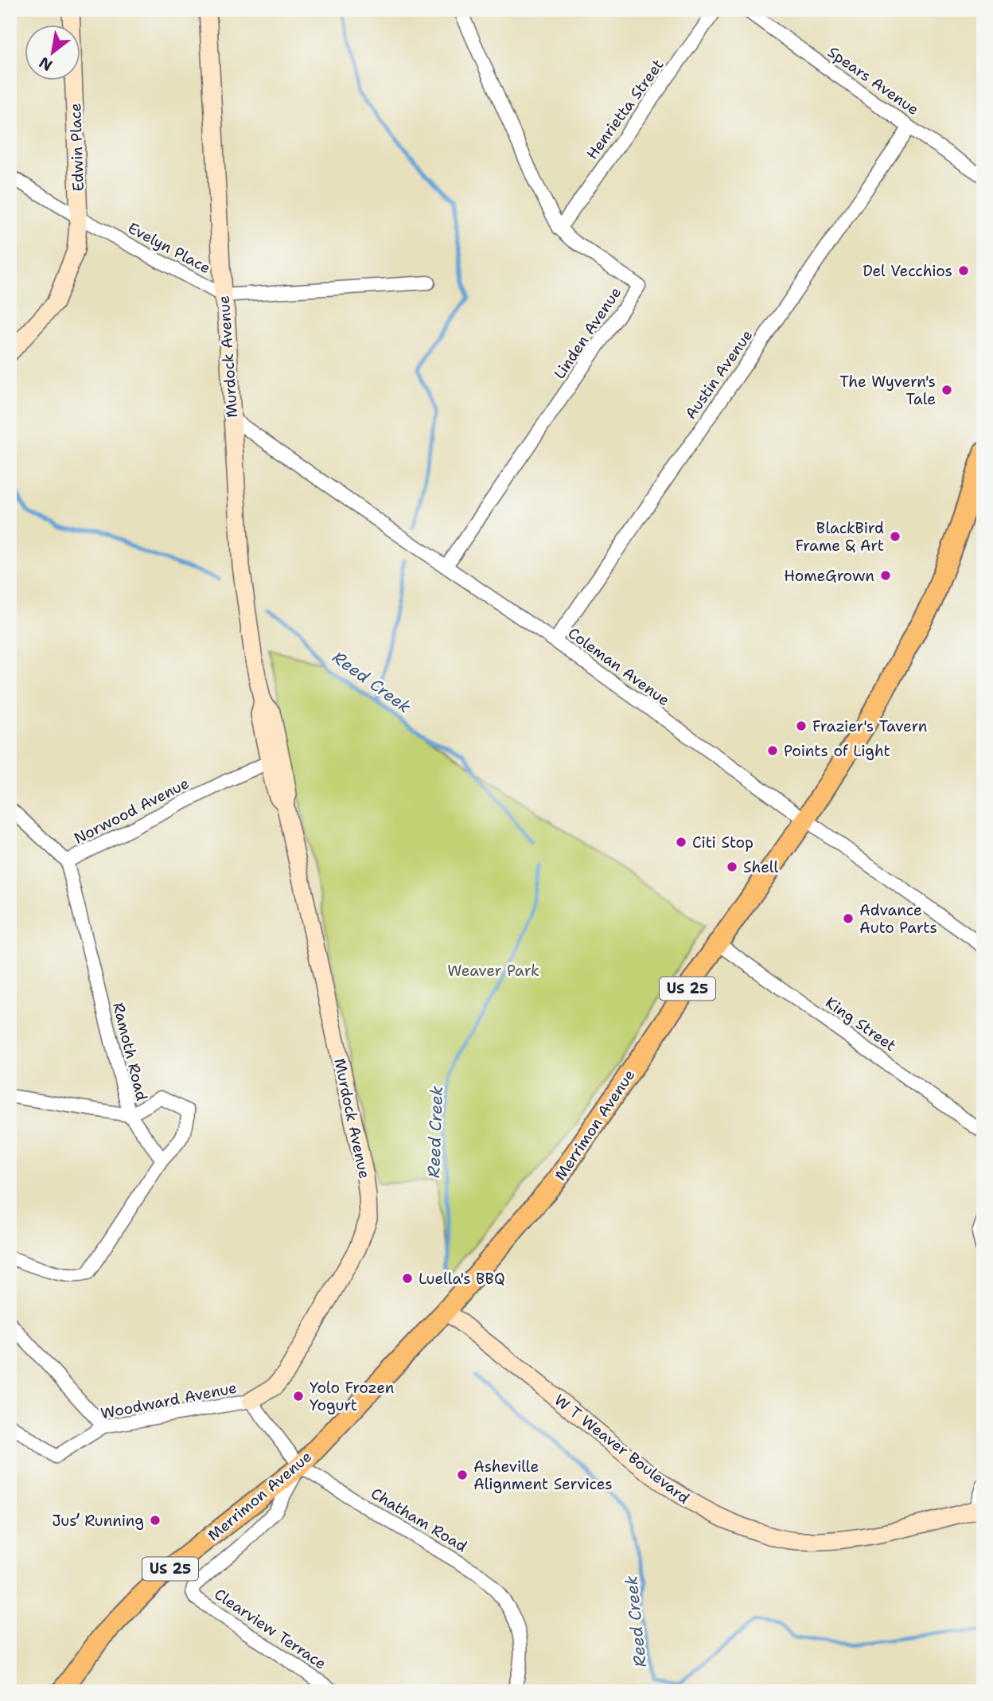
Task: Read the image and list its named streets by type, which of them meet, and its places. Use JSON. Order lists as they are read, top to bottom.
{
  "streets": {
    "main road": ["US 25", "Merrimon Avenue"],
    "street": [
      "Spears Avenue",
      "Henrietta Street",
      "Edwin Place",
      "Evelyn Place",
      "Linden Avenue",
      "Murdock Avenue",
      "Austin Avenue",
      "Coleman Avenue",
      "Norwood Avenue",
      "King Street",
      "Ramoth Road",
      "Woodward Avenue",
      "W T Weaver Boulevard",
      "Chatham Road",
      "Clearview Terrace"
    ]
  },
  "crossings": [
    ["Spears Avenue", "Austin Avenue"],
    ["Henrietta Street", "Linden Avenue"],
    ["Edwin Place", "Evelyn Place"],
    ["Evelyn Place", "Murdock Avenue"],
    ["Linden Avenue", "Coleman Avenue"],
    ["Murdock Avenue", "Coleman Avenue"],
    ["Murdock Avenue", "Norwood Avenue"],
    ["Murdock Avenue", "Woodward Avenue"],
    ["Murdock Avenue", "Chatham Road"],
    ["Austin Avenue", "Coleman Avenue"],
    ["Coleman Avenue", "Merrimon Avenue"],
    ["Norwood Avenue", "Ramoth Road"],
    ["King Street", "Merrimon Avenue"],
    ["Merrimon Avenue", "W T Weaver Boulevard"],
    ["Merrimon Avenue", "Chatham Road"],
    ["Merrimon Avenue", "Clearview Terrace"],
    ["Woodward Avenue", "Chatham Road"],
    ["Chatham Road", "Clearview Terrace"]
  ],
  "water": ["Reed Creek"],
  "parks": ["Weaver Park"],
  "places": [
    "Del Vecchios",
    "The Wyvern's Tale",
    "BlackBird Frame & Art",
    "HomeGrown",
    "Frazier's Tavern",
    "Points of Light",
    "Citi Stop",
    "Shell",
    "Advance Auto Parts",
    "Luella's BBQ",
    "Yolo Frozen Yogurt",
    "Asheville Alignment Services",
    "Jus’ Running"
  ],
  "north": "bottom left"
}
